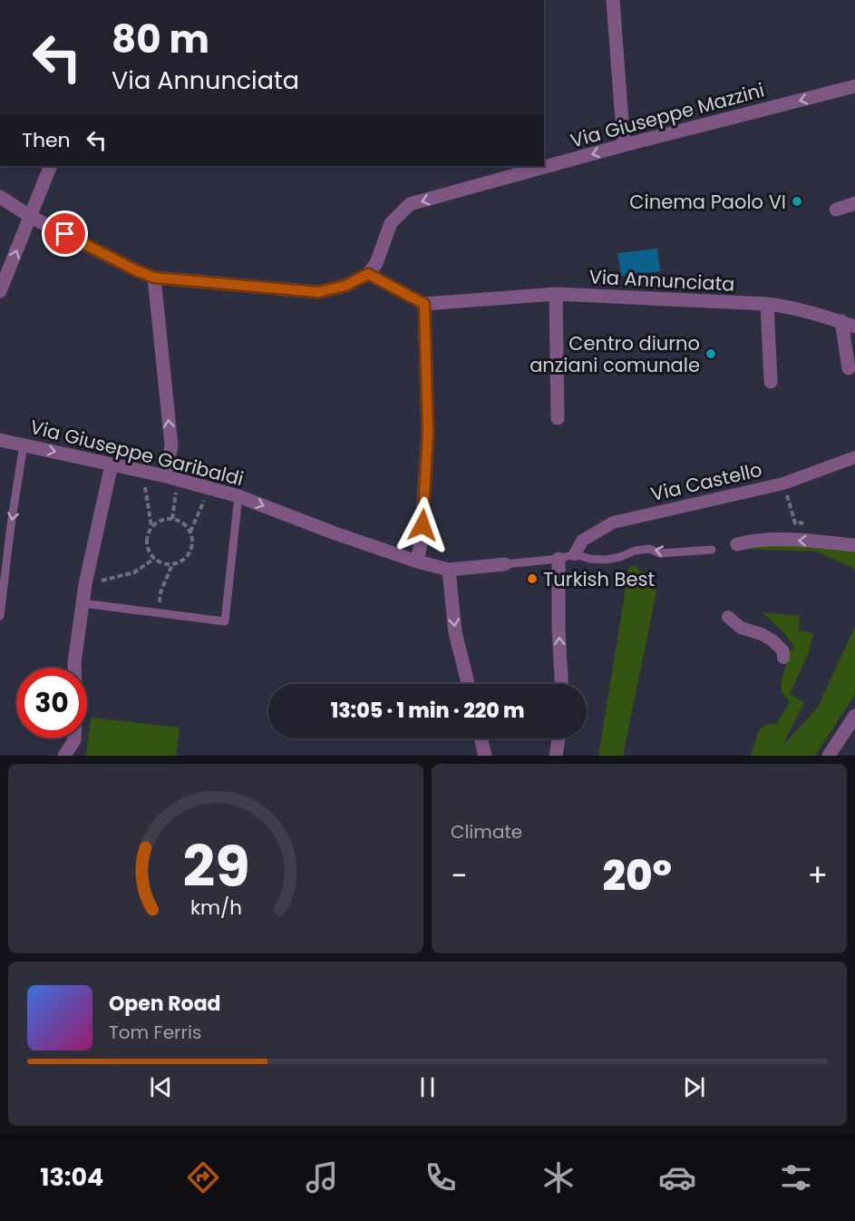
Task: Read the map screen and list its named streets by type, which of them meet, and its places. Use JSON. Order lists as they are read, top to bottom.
{
  "streets": {
    "street": [
      "Via Giuseppe Mazzini",
      "Via Annunciata",
      "Via Giuseppe Garibaldi",
      "Via Castello"
    ]
  },
  "one_way": ["Via Giuseppe Mazzini", "Via Giuseppe Garibaldi"],
  "places": ["Cinema Paolo VI", "Centro diurno anziani comunale", "Turkish Best"],
  "page": {
    "turn": ["80 m", "Via Annunciata"],
    "then": "Then",
    "limit": "30",
    "trip": "13:05 · 1 min · 220 m",
    "tile": "Climate",
    "heat": ["−", "20°", "+"],
    "song": ["Open Road", "Tom Ferris"],
    "tabs": "13:04",
    "gauge": ["29", "km/h"]
  }
}
